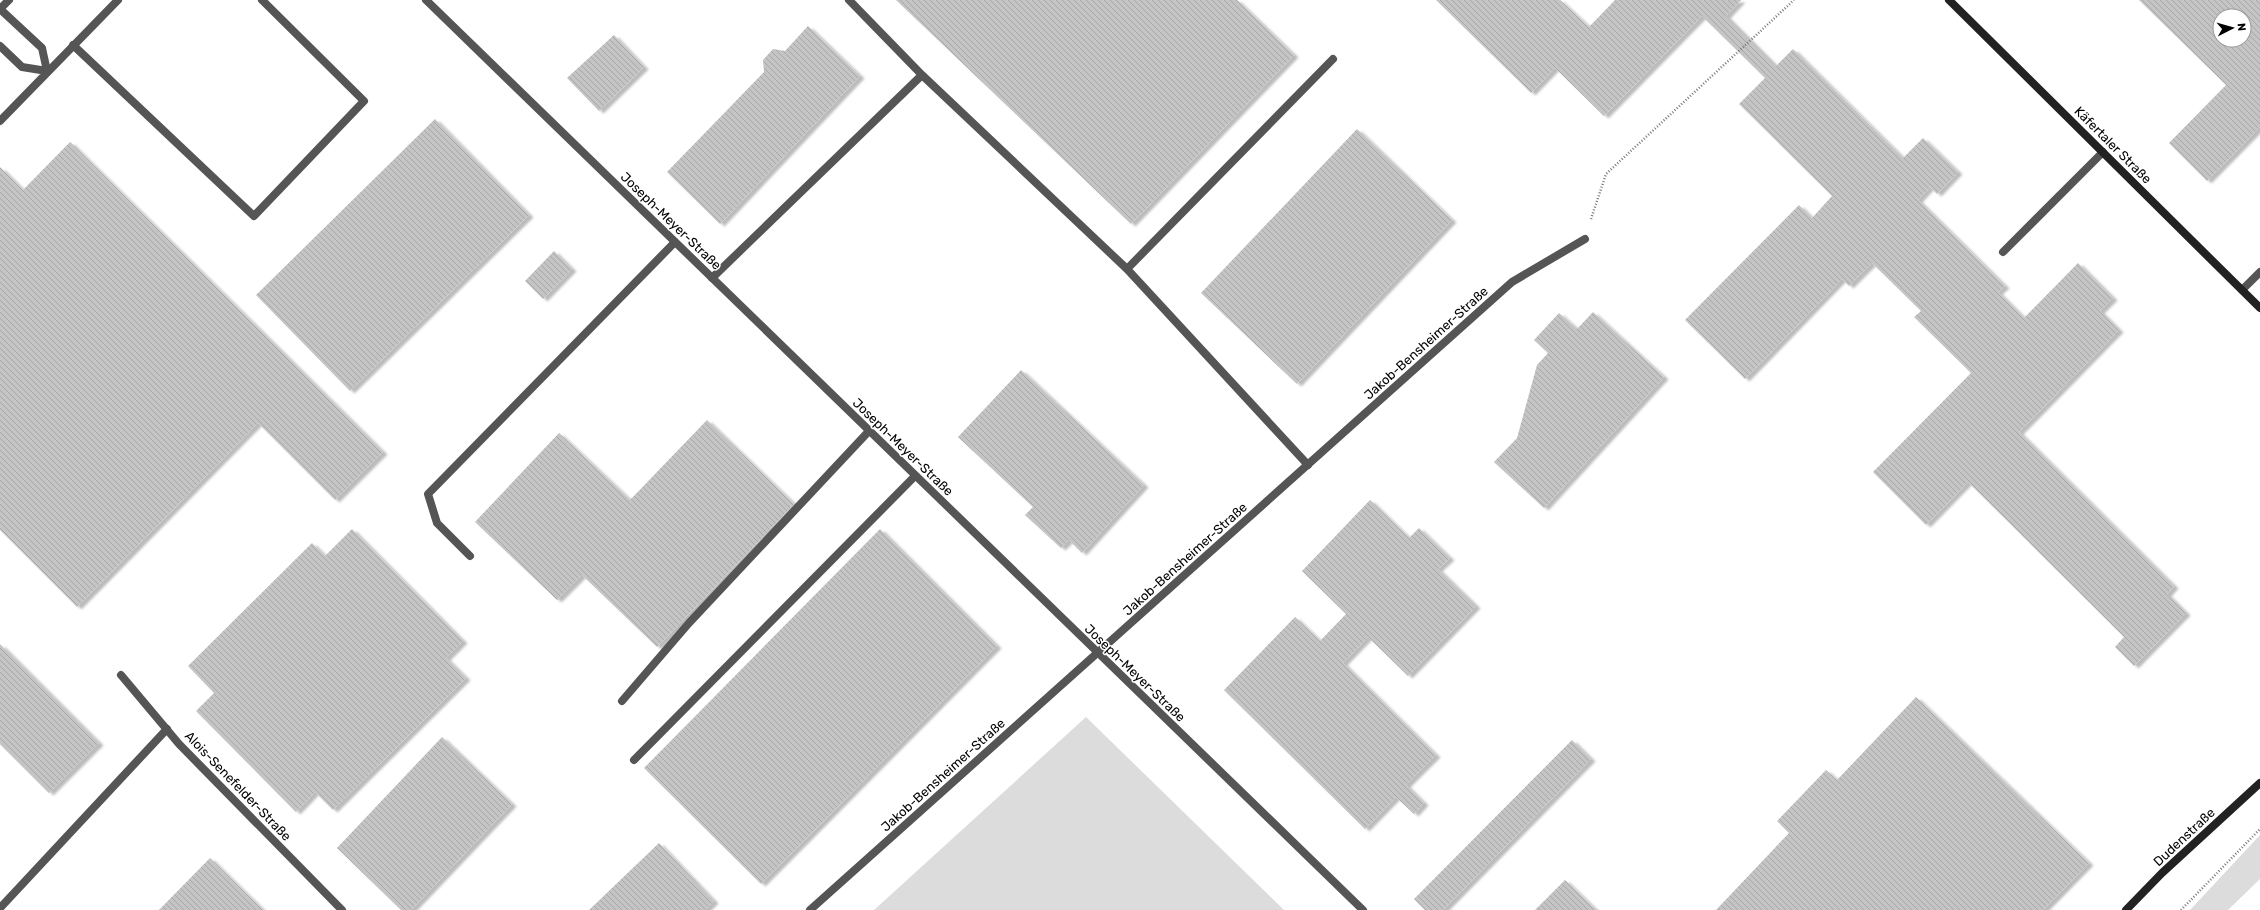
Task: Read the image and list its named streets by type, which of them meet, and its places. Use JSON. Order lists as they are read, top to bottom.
{
  "streets": {
    "street": [
      "Käfertaler Straße",
      "Joseph-Meyer-Straße",
      "Jakob-Bensheimer-Straße",
      "Alois-Senefelder-Straße",
      "Dudenstraße"
    ]
  },
  "crossings": [
    ["Joseph-Meyer-Straße", "Jakob-Bensheimer-Straße"]
  ],
  "north": "right"
}
